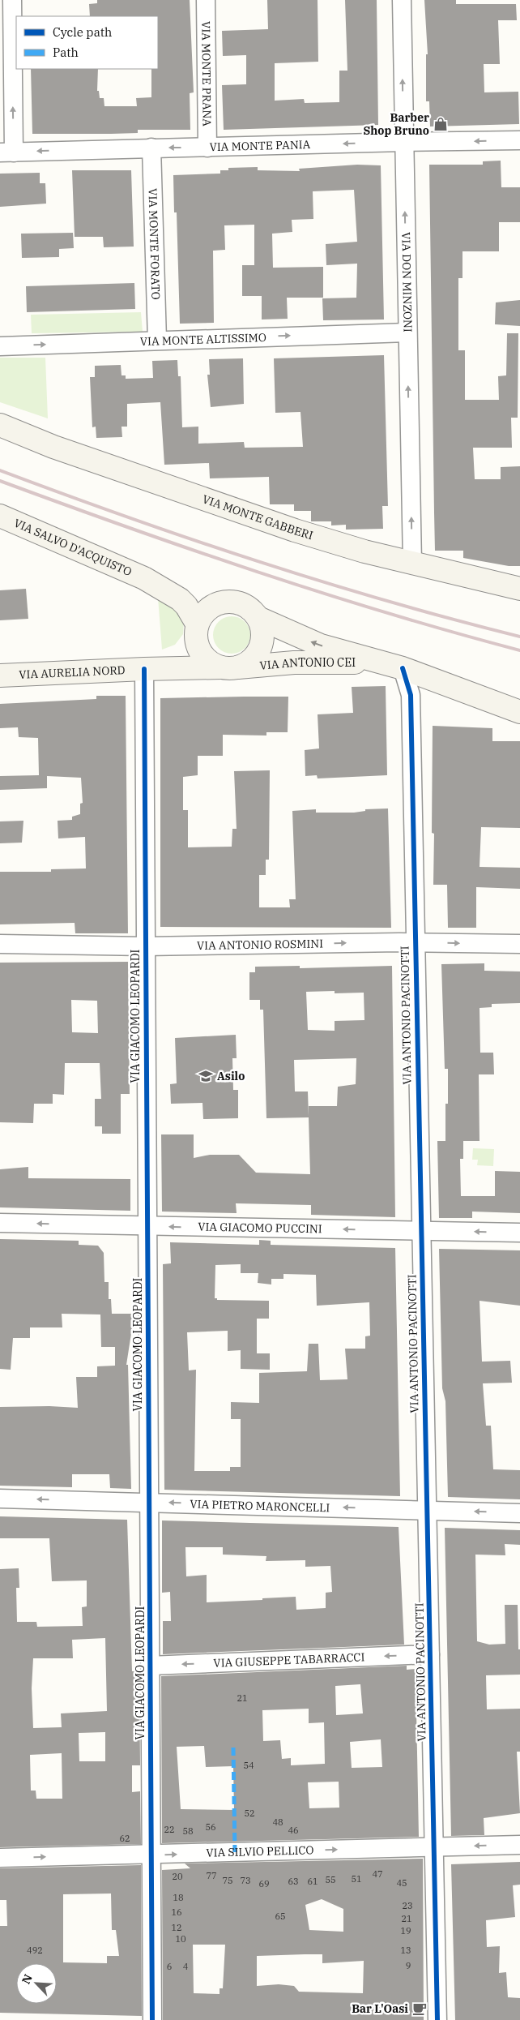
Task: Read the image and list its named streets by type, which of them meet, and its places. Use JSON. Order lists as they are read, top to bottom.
{
  "streets": {
    "street": [
      "VIA MONTE PRANA",
      "VIA MONTE PANIA",
      "VIA MONTE FORATO",
      "VIA DON MINZONI",
      "VIA MONTE ALTISSIMO",
      "VIA MONTE GABBERI",
      "VIA SALVO D'ACQUISTO",
      "VIA ANTONIO CEI",
      "VIA AURELIA NORD",
      "VIA ANTONIO ROSMINI",
      "VIA ANTONIO PACINOTTI",
      "VIA GIACOMO LEOPARDI",
      "VIA GIACOMO PUCCINI",
      "VIA PIETRO MARONCELLI",
      "VIA GIUSEPPE TABARRACCI",
      "VIA SILVIO PELLICO"
    ]
  },
  "crossings": [
    ["VIA MONTE PRANA", "VIA MONTE PANIA"],
    ["VIA MONTE PANIA", "VIA MONTE FORATO"],
    ["VIA MONTE PANIA", "VIA DON MINZONI"],
    ["VIA MONTE FORATO", "VIA MONTE ALTISSIMO"],
    ["VIA DON MINZONI", "VIA MONTE ALTISSIMO"],
    ["VIA DON MINZONI", "VIA MONTE GABBERI"],
    ["VIA SALVO D'ACQUISTO", "VIA ANTONIO CEI"],
    ["VIA SALVO D'ACQUISTO", "VIA AURELIA NORD"],
    ["VIA ANTONIO CEI", "VIA AURELIA NORD"],
    ["VIA ANTONIO CEI", "VIA ANTONIO PACINOTTI"],
    ["VIA AURELIA NORD", "VIA GIACOMO LEOPARDI"],
    ["VIA ANTONIO ROSMINI", "VIA ANTONIO PACINOTTI"],
    ["VIA ANTONIO ROSMINI", "VIA GIACOMO LEOPARDI"],
    ["VIA ANTONIO PACINOTTI", "VIA GIACOMO PUCCINI"],
    ["VIA ANTONIO PACINOTTI", "VIA PIETRO MARONCELLI"],
    ["VIA ANTONIO PACINOTTI", "VIA GIUSEPPE TABARRACCI"],
    ["VIA ANTONIO PACINOTTI", "VIA SILVIO PELLICO"],
    ["VIA GIACOMO LEOPARDI", "VIA GIACOMO PUCCINI"],
    ["VIA GIACOMO LEOPARDI", "VIA PIETRO MARONCELLI"],
    ["VIA GIACOMO LEOPARDI", "VIA GIUSEPPE TABARRACCI"],
    ["VIA GIACOMO LEOPARDI", "VIA SILVIO PELLICO"]
  ],
  "one_way": [
    "VIA MONTE PANIA",
    "VIA DON MINZONI",
    "VIA MONTE ALTISSIMO",
    "VIA ANTONIO ROSMINI",
    "VIA GIACOMO PUCCINI",
    "VIA PIETRO MARONCELLI",
    "VIA GIUSEPPE TABARRACCI"
  ],
  "places": {
    "shop": ["Barber Shop Bruno"],
    "school or university": ["Asilo"],
    "cafe": ["Bar L'Oasi"]
  },
  "house_numbers": [
    "21",
    "54",
    "52",
    "48",
    "56",
    "22",
    "46",
    "58",
    "62",
    "47",
    "77",
    "20",
    "51",
    "55",
    "75",
    "73",
    "63",
    "61",
    "45",
    "69",
    "18",
    "23",
    "16",
    "65",
    "21",
    "12",
    "19",
    "10",
    "492",
    "13",
    "9",
    "6",
    "4"
  ],
  "legend": ["Cycle path", "Path"],
  "north": "top left"
}
